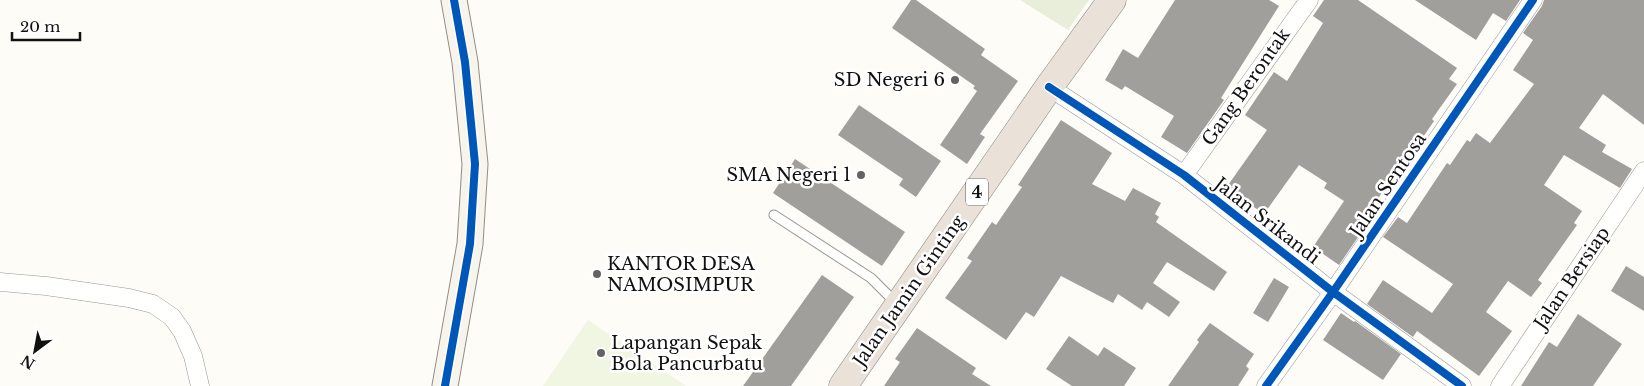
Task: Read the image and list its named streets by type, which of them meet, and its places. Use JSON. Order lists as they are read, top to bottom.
{
  "streets": {
    "highway": ["4", "Jalan Jamin Ginting"],
    "street": [
      "Gang Berontak",
      "Jalan Sentosa",
      "Jalan Srikandi",
      "Jalan Bersiap"
    ]
  },
  "crossings": [
    ["Gang Berontak", "Jalan Srikandi"],
    ["Jalan Sentosa", "Jalan Srikandi"],
    ["Jalan Srikandi", "Jalan Jamin Ginting"]
  ],
  "places": [
    "SD Negeri 6",
    "SMA Negeri 1",
    "KANTOR DESA NAMOSIMPUR",
    "Lapangan Sepak Bola Pancurbatu"
  ],
  "scale_bar": "20 m",
  "north": "bottom left"
}
